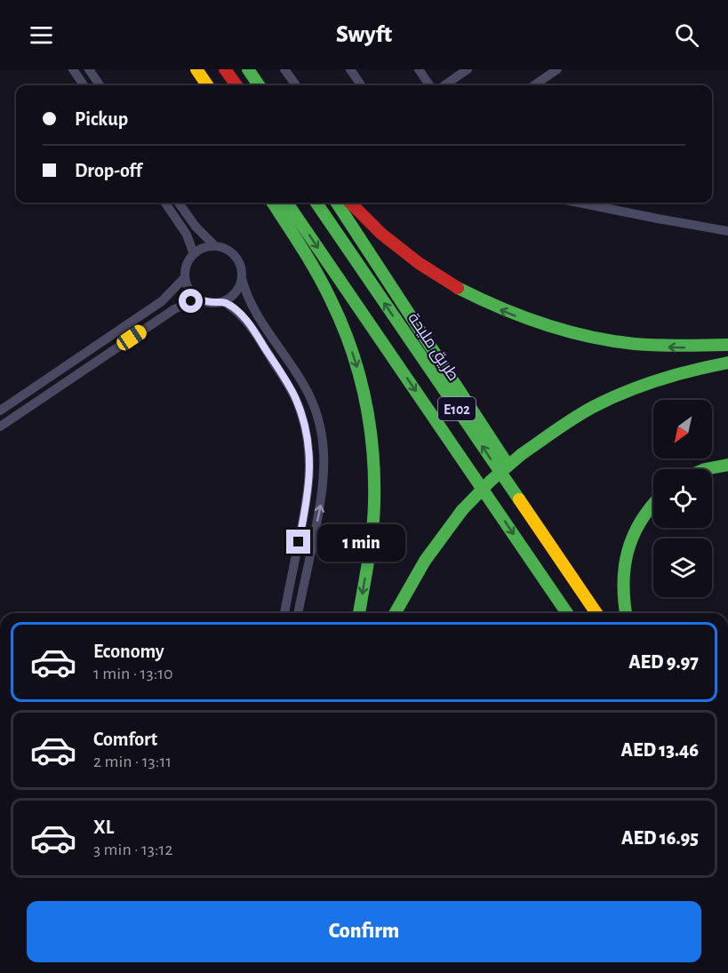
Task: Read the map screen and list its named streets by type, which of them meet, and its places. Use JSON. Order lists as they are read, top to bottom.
{
  "streets": {
    "highway": ["طريق مليحة", "E102"]
  },
  "north": "bottom left",
  "page": {
    "header": "Swyft",
    "banner": ["Pickup", "Drop-off"],
    "bubble": "1 min",
    "list": [
      {
        "name": "Economy",
        "note": "1 min · 13:10",
        "value": "AED 9.97"
      },
      {
        "name": "Comfort",
        "note": "2 min · 13:11",
        "value": "AED 13.46"
      },
      {
        "name": "XL",
        "note": "3 min · 13:12",
        "value": "AED 16.95"
      }
    ],
    "buttons": "Confirm"
  }
}
